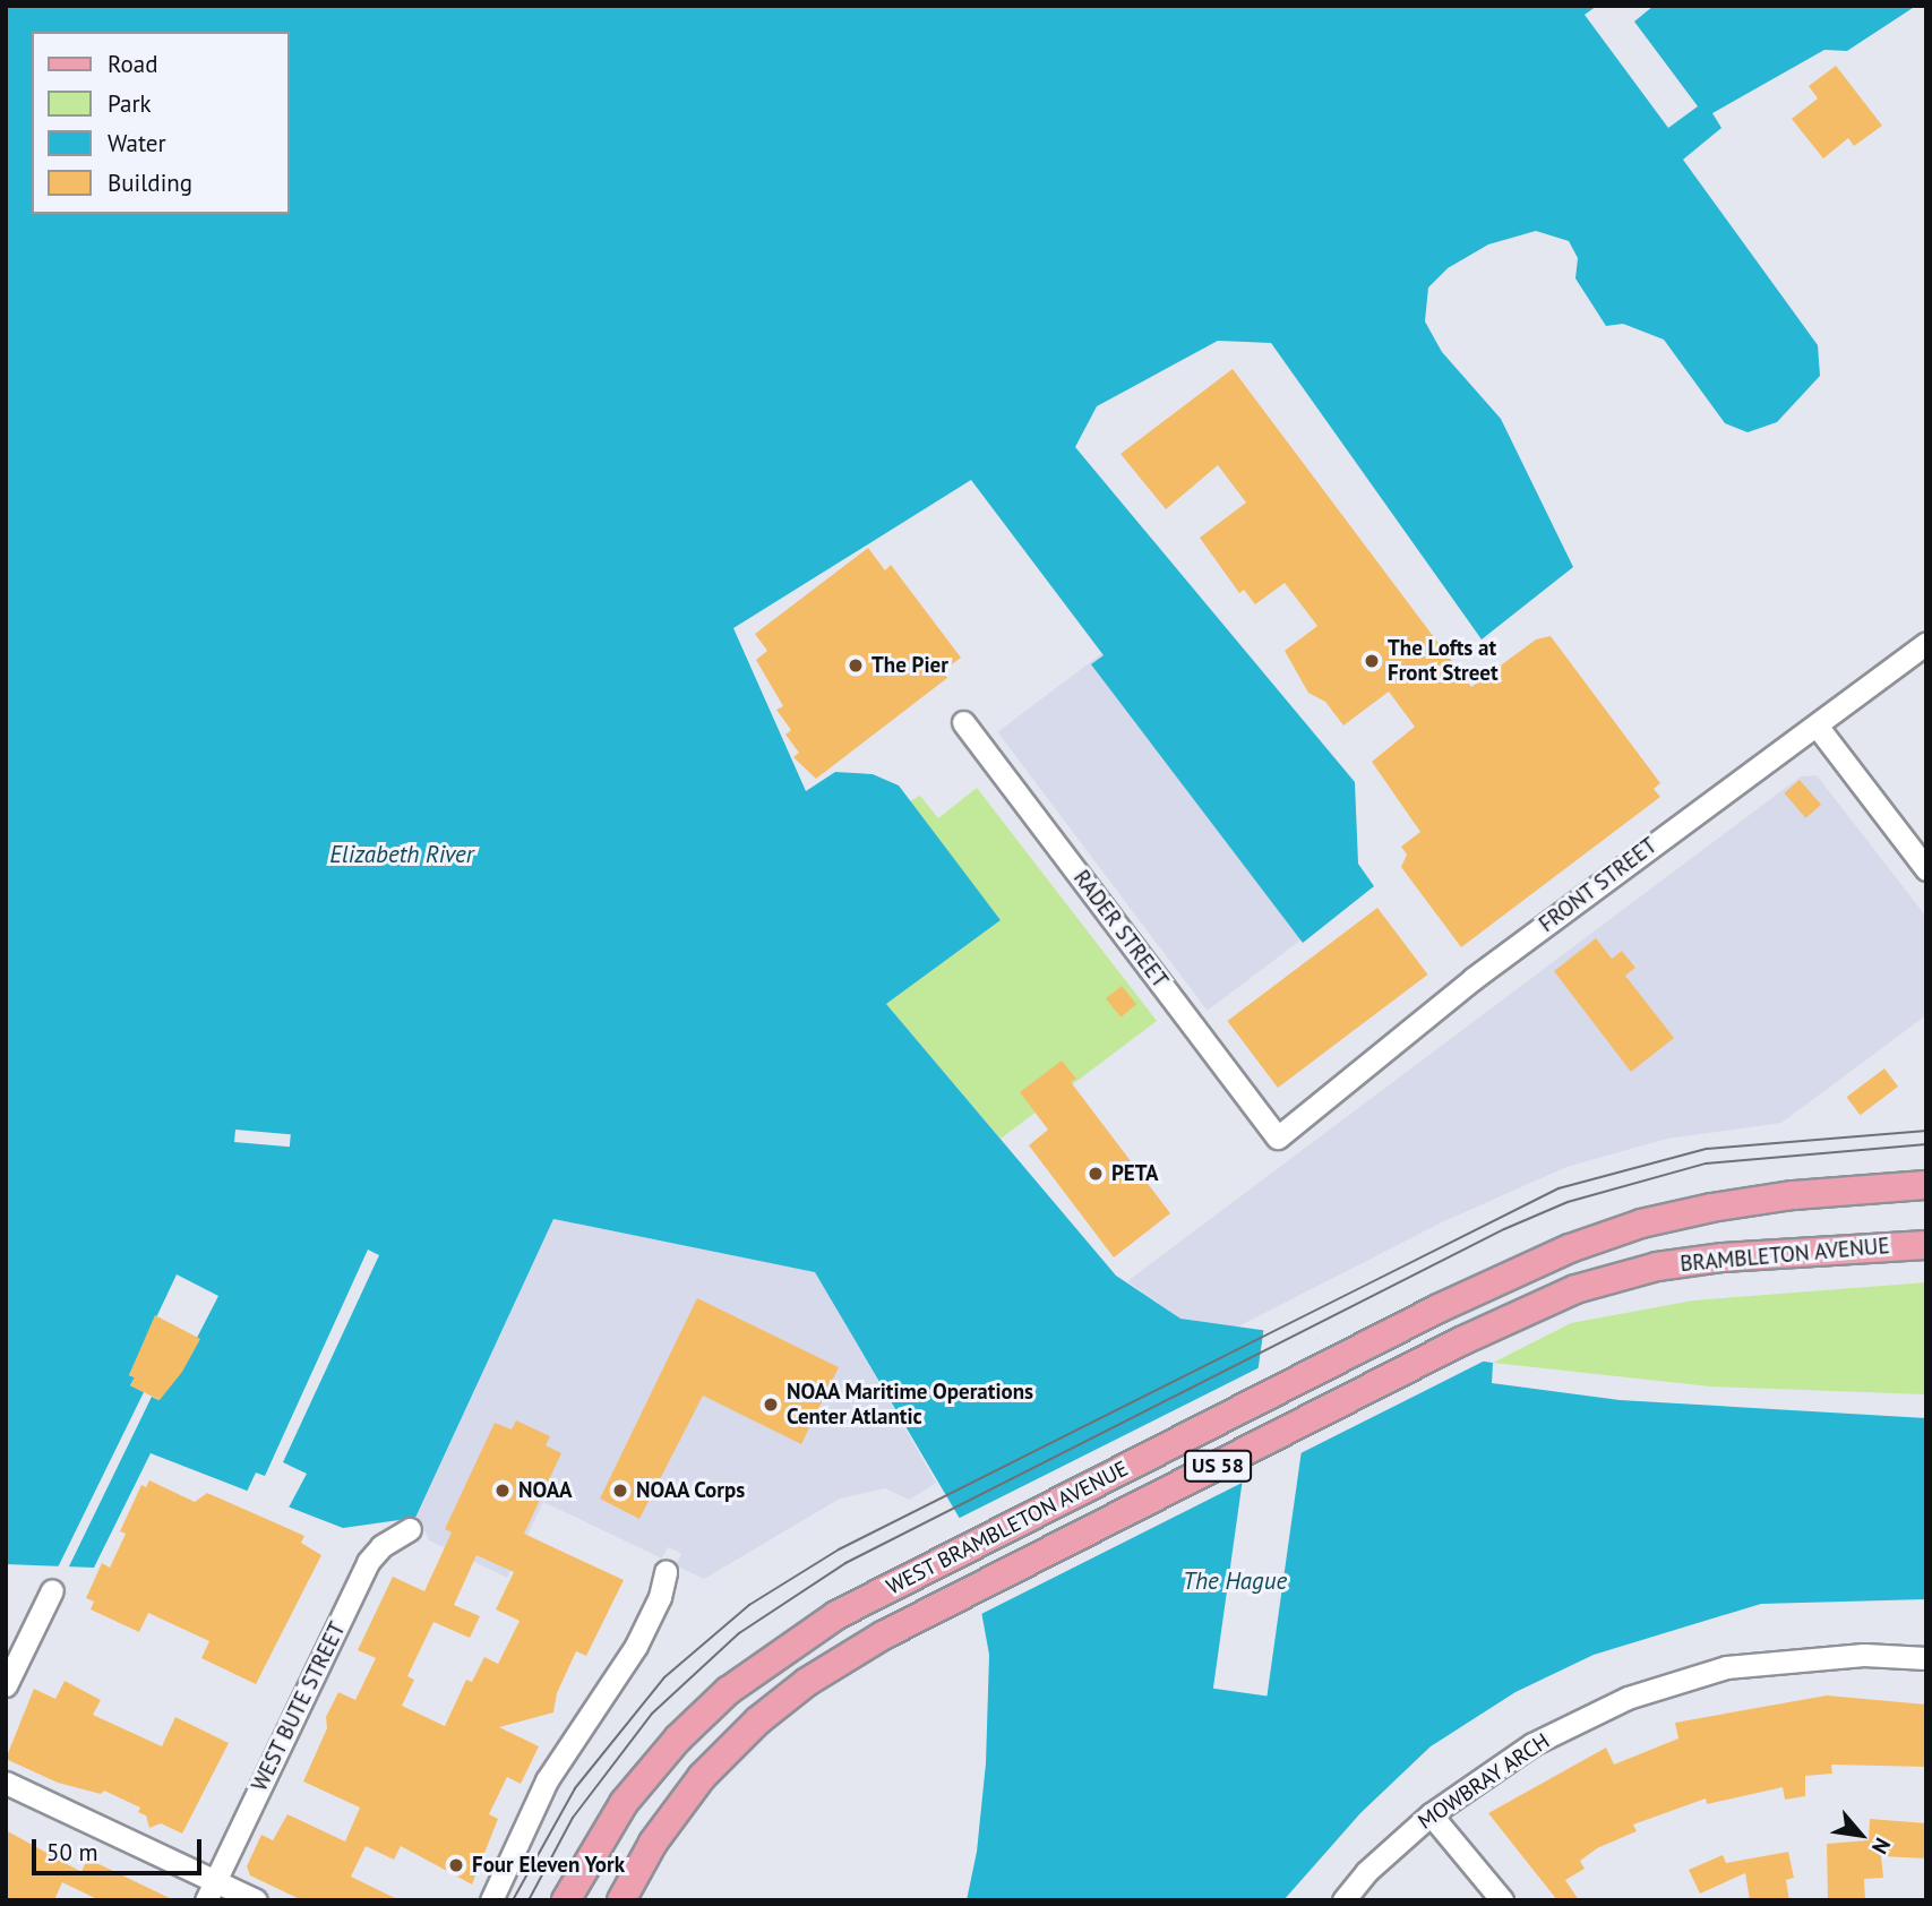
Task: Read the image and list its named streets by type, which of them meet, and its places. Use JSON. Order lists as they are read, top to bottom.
{
  "streets": {
    "main road": ["BRAMBLETON AVENUE", "US 58", "WEST BRAMBLETON AVENUE"],
    "street": [
      "FRONT STREET",
      "RADER STREET",
      "WEST BUTE STREET",
      "MOWBRAY ARCH"
    ]
  },
  "crossings": [
    ["FRONT STREET", "RADER STREET"],
    ["BRAMBLETON AVENUE", "WEST BRAMBLETON AVENUE"]
  ],
  "water": ["Elizabeth River", "The Hague"],
  "places": [
    "The Lofts at Front Street",
    "The Pier",
    "PETA",
    "NOAA Maritime Operations Center Atlantic",
    "NOAA",
    "NOAA Corps",
    "Four Eleven York"
  ],
  "legend": [
    "Road",
    "Park",
    "Water",
    "Building"
  ],
  "scale_bar": "50 m",
  "north": "bottom right"
}
